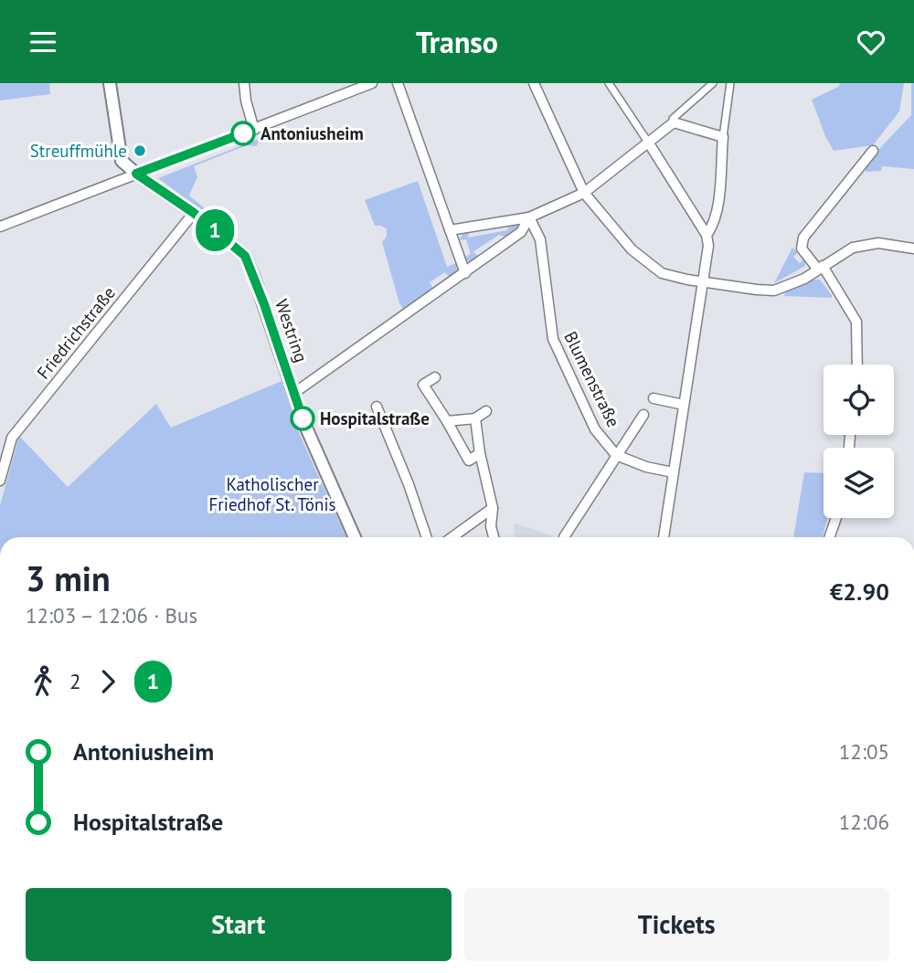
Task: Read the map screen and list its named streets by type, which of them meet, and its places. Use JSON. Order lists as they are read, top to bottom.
{
  "streets": {
    "street": ["Westring", "Friedrichstraße", "Blumenstraße"]
  },
  "crossings": [
    ["Westring", "Friedrichstraße"]
  ],
  "parks": ["Katholischer Friedhof St. Tönis"],
  "places": ["Antoniusheim", "Streuffmühle", "Hospitalstraße"],
  "lines": ["bus line 1"],
  "page": {
    "header": "Transo",
    "on_map": "1",
    "heading": ["3 min", "12:03 – 12:06 · Bus", "€2.90"],
    "legs": ["2", "1"],
    "list": [
      {
        "name": "Antoniusheim",
        "value": "12:05"
      },
      {
        "name": "Hospitalstraße",
        "value": "12:06"
      }
    ],
    "buttons": ["Start", "Tickets"]
  }
}
